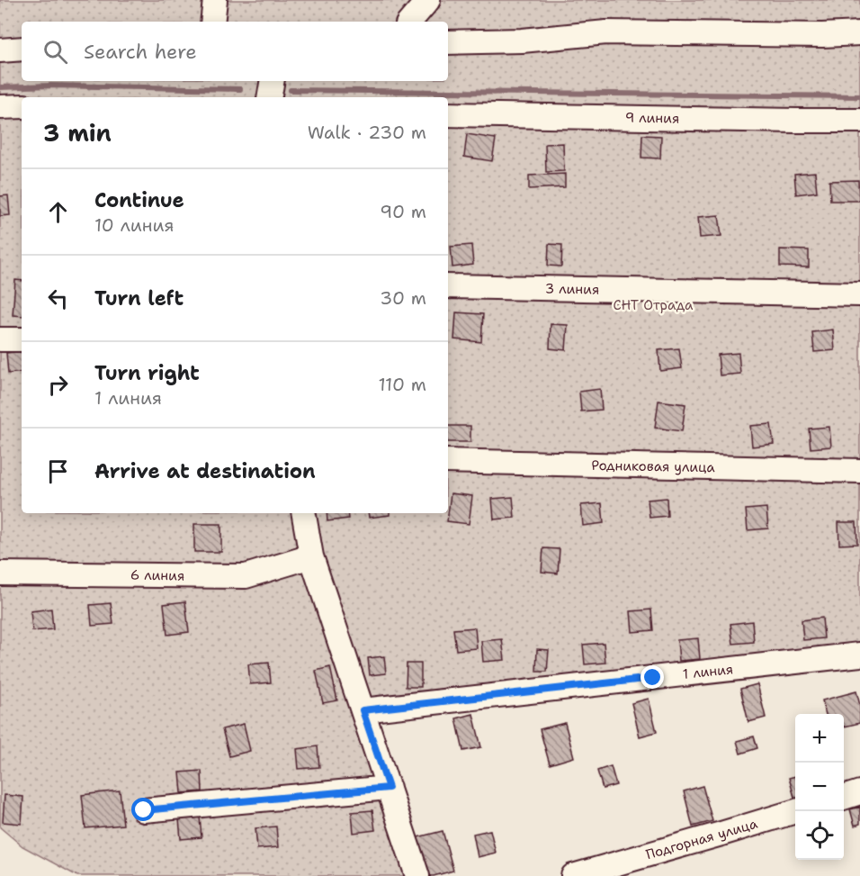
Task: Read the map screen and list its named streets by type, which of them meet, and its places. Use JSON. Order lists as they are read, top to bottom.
{
  "streets": {
    "street": [
      "9 линия",
      "3 линия",
      "Родниковая улица",
      "6 линия",
      "1 линия",
      "Подгорная улица"
    ]
  },
  "parks": ["СНТ Отрада"],
  "page": {
    "search": "Search here",
    "heading": ["3 min", "Walk · 230 m"],
    "list": [
      ["Continue", "10 линия", "90 m"],
      ["Turn left", "30 m"],
      ["Turn right", "1 линия", "110 m"],
      "Arrive at destination"
    ],
    "map_buttons": ["+", "−"]
  }
}
